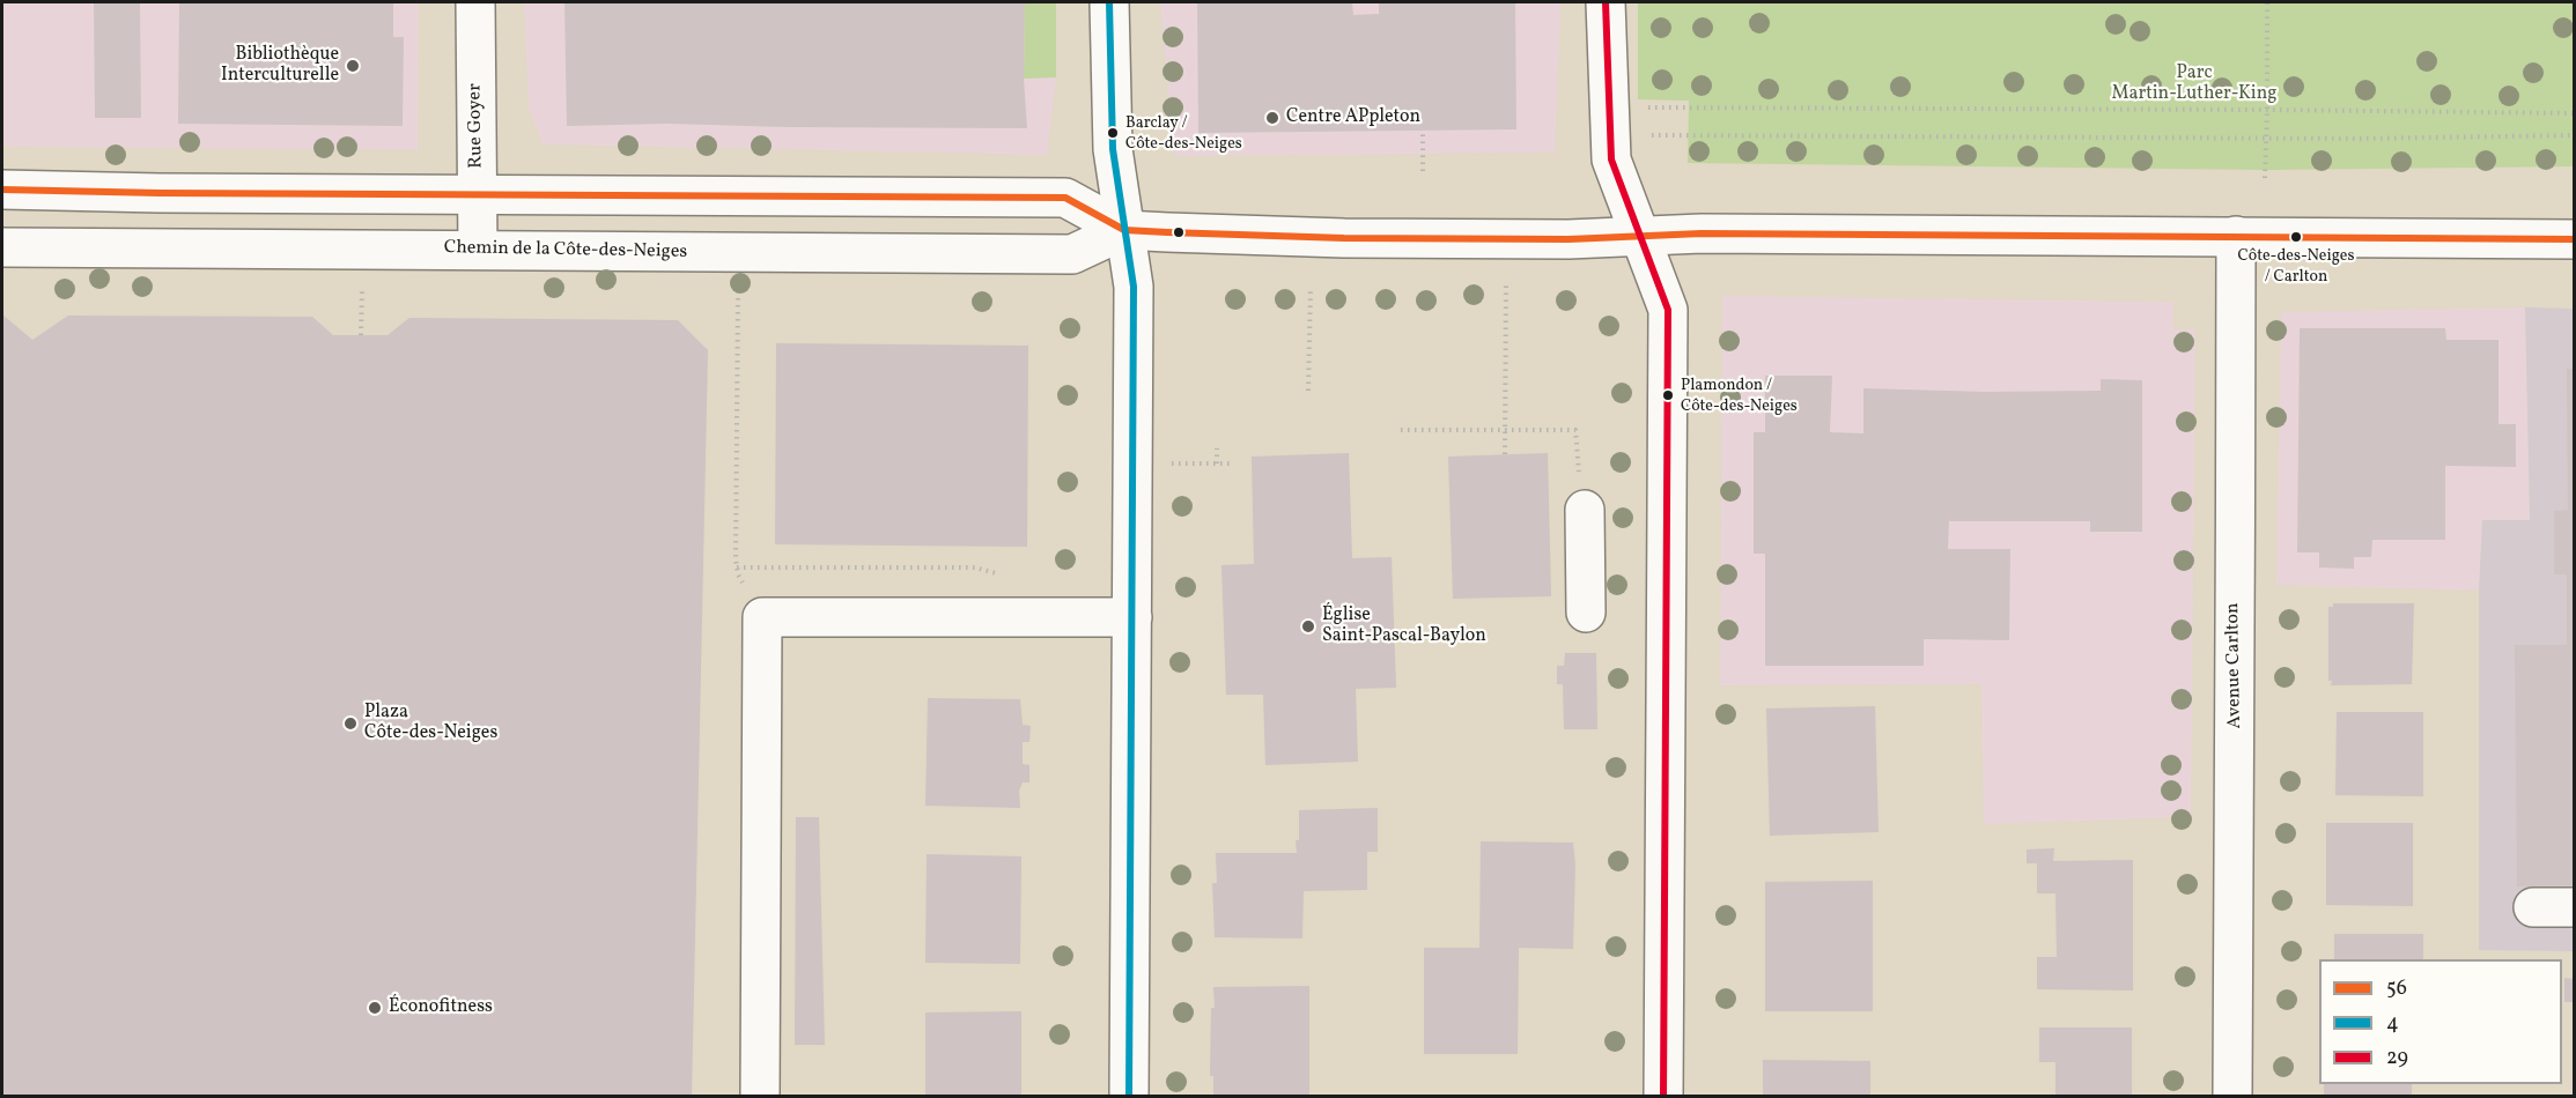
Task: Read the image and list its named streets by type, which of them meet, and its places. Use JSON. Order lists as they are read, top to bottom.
{
  "streets": {
    "main road": ["Rue Goyer", "Chemin de la Côte-des-Neiges", "Avenue Carlton"]
  },
  "crossings": [
    ["Rue Goyer", "Chemin de la Côte-des-Neiges"],
    ["Chemin de la Côte-des-Neiges", "Avenue Carlton"]
  ],
  "parks": ["Parc Martin-Luther-King"],
  "places": [
    "Bibliothèque Interculturelle",
    "Centre APpleton",
    "Barclay / Côte-des-Neiges",
    "Côte-des-Neiges / Carlton",
    "Plamondon / Côte-des-Neiges",
    "Église Saint-Pascal-Baylon",
    "Plaza Côte-des-Neiges",
    "Éconofitness"
  ],
  "lines": ["transit line 4", "transit line 29", "transit line 56"],
  "legend": ["56", "4", "29"]
}
